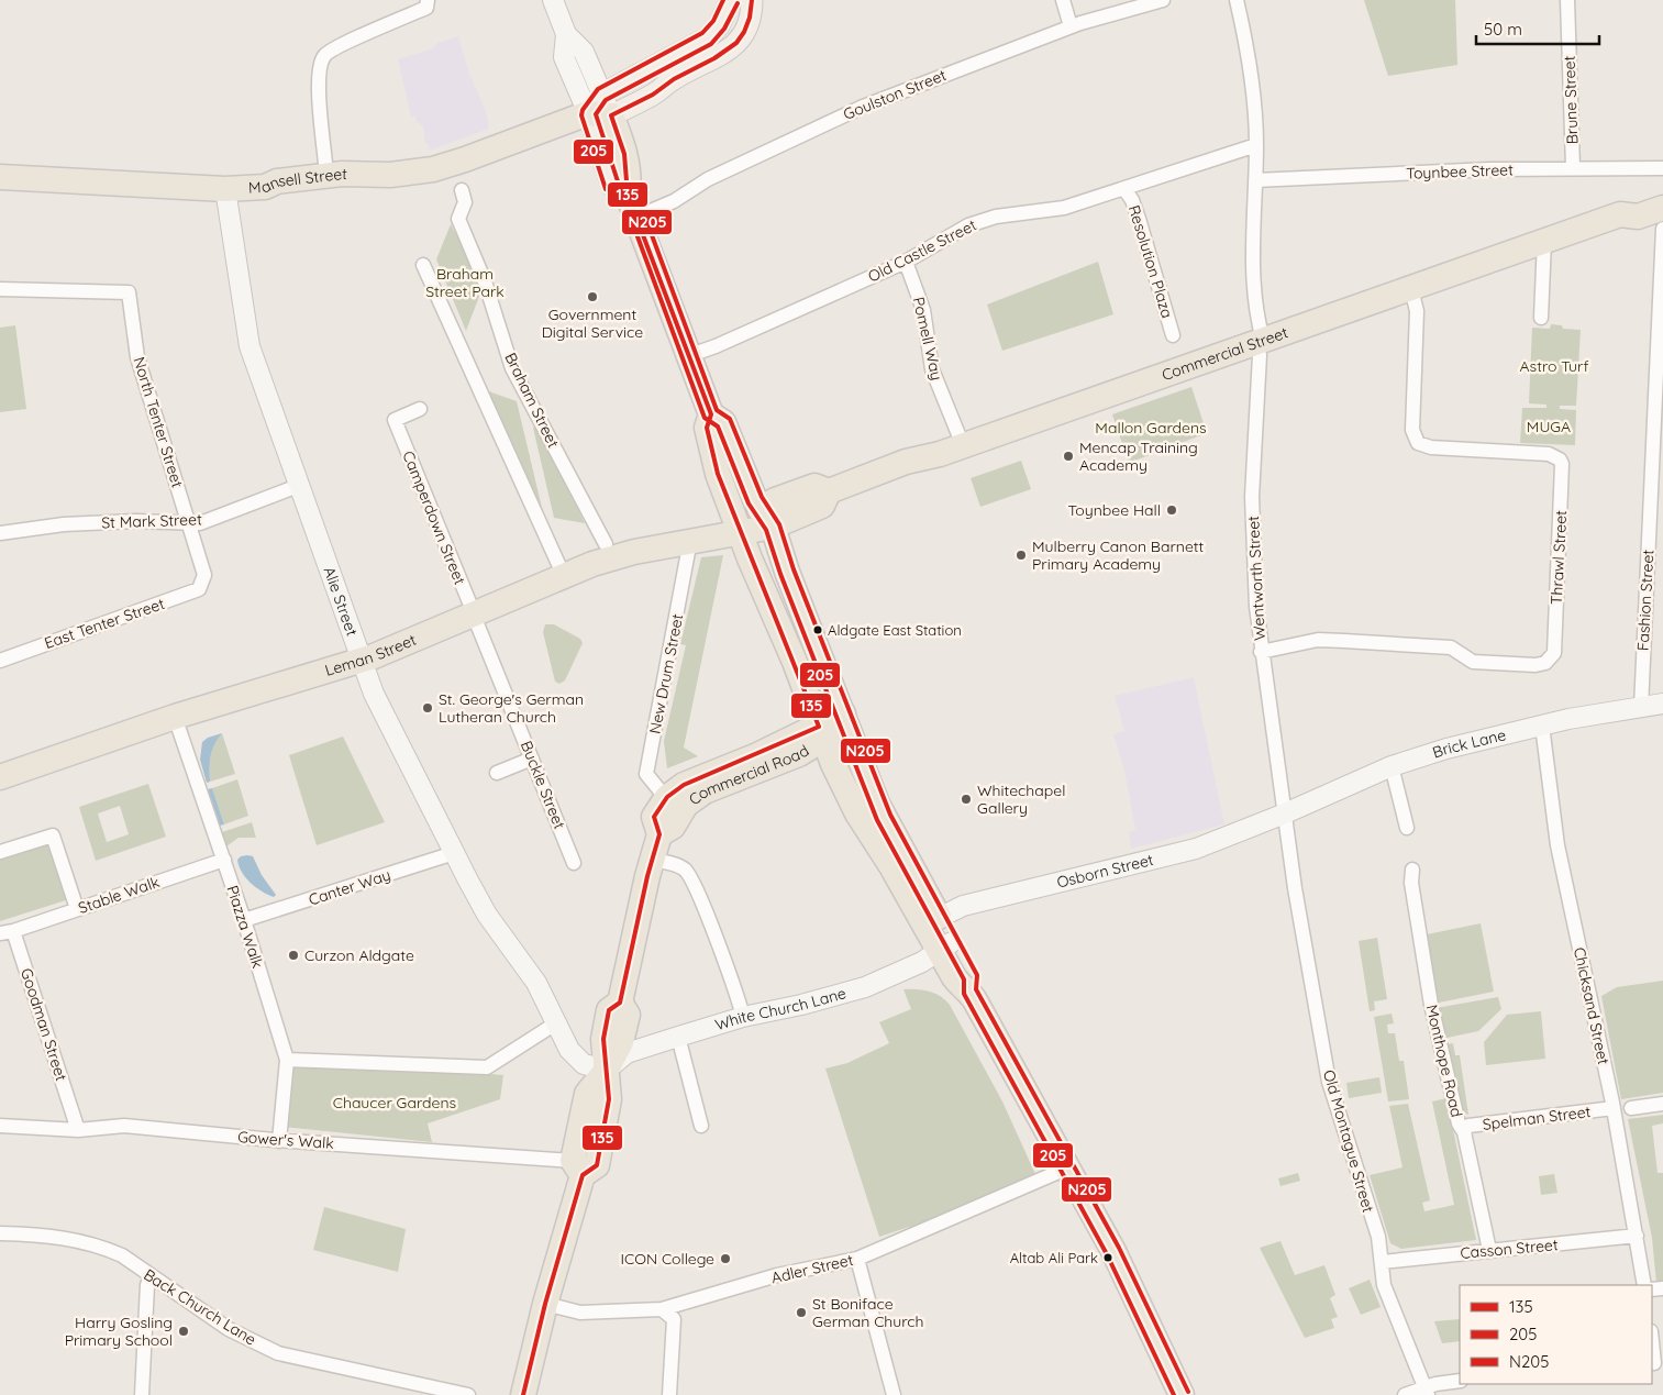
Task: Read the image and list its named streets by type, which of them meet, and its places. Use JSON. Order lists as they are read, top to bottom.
{
  "streets": {
    "highway": [
      "Mansell Street",
      "Commercial Street",
      "Leman Street",
      "Commercial Road"
    ],
    "main road": [
      "Alie Street",
      "Brick Lane",
      "Osborn Street",
      "White Church Lane"
    ],
    "street": [
      "Goulston Street",
      "Brune Street",
      "Toynbee Street",
      "Old Castle Street",
      "Resolution Plaza",
      "Pomell Way",
      "Braham Street",
      "North Tenter Street",
      "Camperdown Street",
      "St Mark Street",
      "Thrawl Street",
      "Wentworth Street",
      "Fashion Street",
      "East Tenter Street",
      "New Drum Street",
      "Buckle Street",
      "Canter Way",
      "Stable Walk",
      "Piazza Walk",
      "Chicksand Street",
      "Goodman Street",
      "Monthope Road",
      "Spelman Street",
      "Gower's Walk",
      "Old Montague Street",
      "Casson Street",
      "Adler Street",
      "Back Church Lane"
    ]
  },
  "crossings": [
    ["Brune Street", "Toynbee Street"],
    ["Toynbee Street", "Wentworth Street"],
    ["Mansell Street", "Alie Street"],
    ["Old Castle Street", "Resolution Plaza"],
    ["Old Castle Street", "Pomell Way"],
    ["Old Castle Street", "Wentworth Street"],
    ["Pomell Way", "Commercial Street"],
    ["Commercial Street", "Thrawl Street"],
    ["Commercial Street", "Wentworth Street"],
    ["Commercial Street", "Leman Street"],
    ["North Tenter Street", "St Mark Street"],
    ["North Tenter Street", "East Tenter Street"],
    ["Camperdown Street", "Leman Street"],
    ["Camperdown Street", "Buckle Street"],
    ["St Mark Street", "Alie Street"],
    ["Thrawl Street", "Wentworth Street"],
    ["Wentworth Street", "Brick Lane"],
    ["Wentworth Street", "Osborn Street"],
    ["Wentworth Street", "Old Montague Street"],
    ["Fashion Street", "Brick Lane"],
    ["Alie Street", "Leman Street"],
    ["Alie Street", "Commercial Road"],
    ["Alie Street", "Canter Way"],
    ["Alie Street", "White Church Lane"],
    ["Leman Street", "Buckle Street"],
    ["Leman Street", "Piazza Walk"],
    ["Brick Lane", "Osborn Street"],
    ["Brick Lane", "Chicksand Street"],
    ["Brick Lane", "Old Montague Street"],
    ["Commercial Road", "White Church Lane"],
    ["Commercial Road", "Gower's Walk"],
    ["Commercial Road", "Adler Street"],
    ["Osborn Street", "Old Montague Street"],
    ["Canter Way", "Piazza Walk"],
    ["Stable Walk", "Piazza Walk"],
    ["Stable Walk", "Goodman Street"],
    ["Piazza Walk", "Gower's Walk"],
    ["Chicksand Street", "Spelman Street"],
    ["Chicksand Street", "Casson Street"],
    ["Goodman Street", "Gower's Walk"],
    ["Monthope Road", "Spelman Street"],
    ["Monthope Road", "Casson Street"],
    ["Old Montague Street", "Casson Street"]
  ],
  "parks": [
    "Braham Street Park",
    "Astro Turf",
    "MUGA",
    "Mallon Gardens",
    "Chaucer Gardens"
  ],
  "places": [
    "Government Digital Service",
    "Mencap Training Academy",
    "Toynbee Hall",
    "Mulberry Canon Barnett Primary Academy",
    "Aldgate East Station",
    "St. George's German Lutheran Church",
    "Whitechapel Gallery",
    "Curzon Aldgate",
    "Altab Ali Park",
    "ICON College",
    "St Boniface German Church",
    "Harry Gosling Primary School"
  ],
  "lines": ["transit line 135", "transit line 205", "transit line N205"],
  "legend": ["135", "205", "N205"],
  "scale_bar": "50 m"
}
